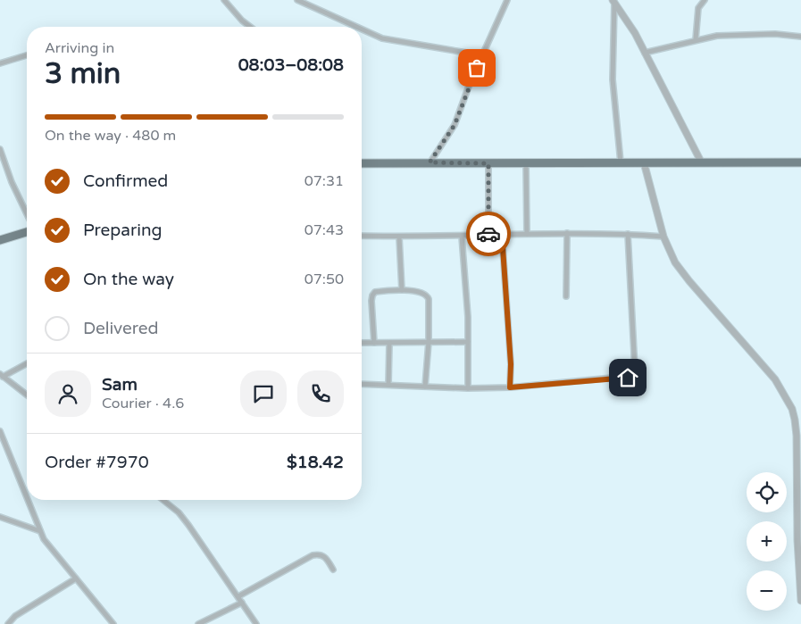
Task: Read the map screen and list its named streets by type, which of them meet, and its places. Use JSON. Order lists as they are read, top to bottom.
{
  "page": {
    "heading": ["3 min", "Arriving in", "08:03–08:08"],
    "panel": [
      "Sam",
      "Courier · 4.6",
      "Order #7970",
      "$18.42"
    ],
    "bar": "On the way · 480 m",
    "list": [
      ["Confirmed", "07:31"],
      ["Preparing", "07:43"],
      ["On the way", "07:50"],
      "Delivered"
    ],
    "map_buttons": ["+", "−"]
  }
}
